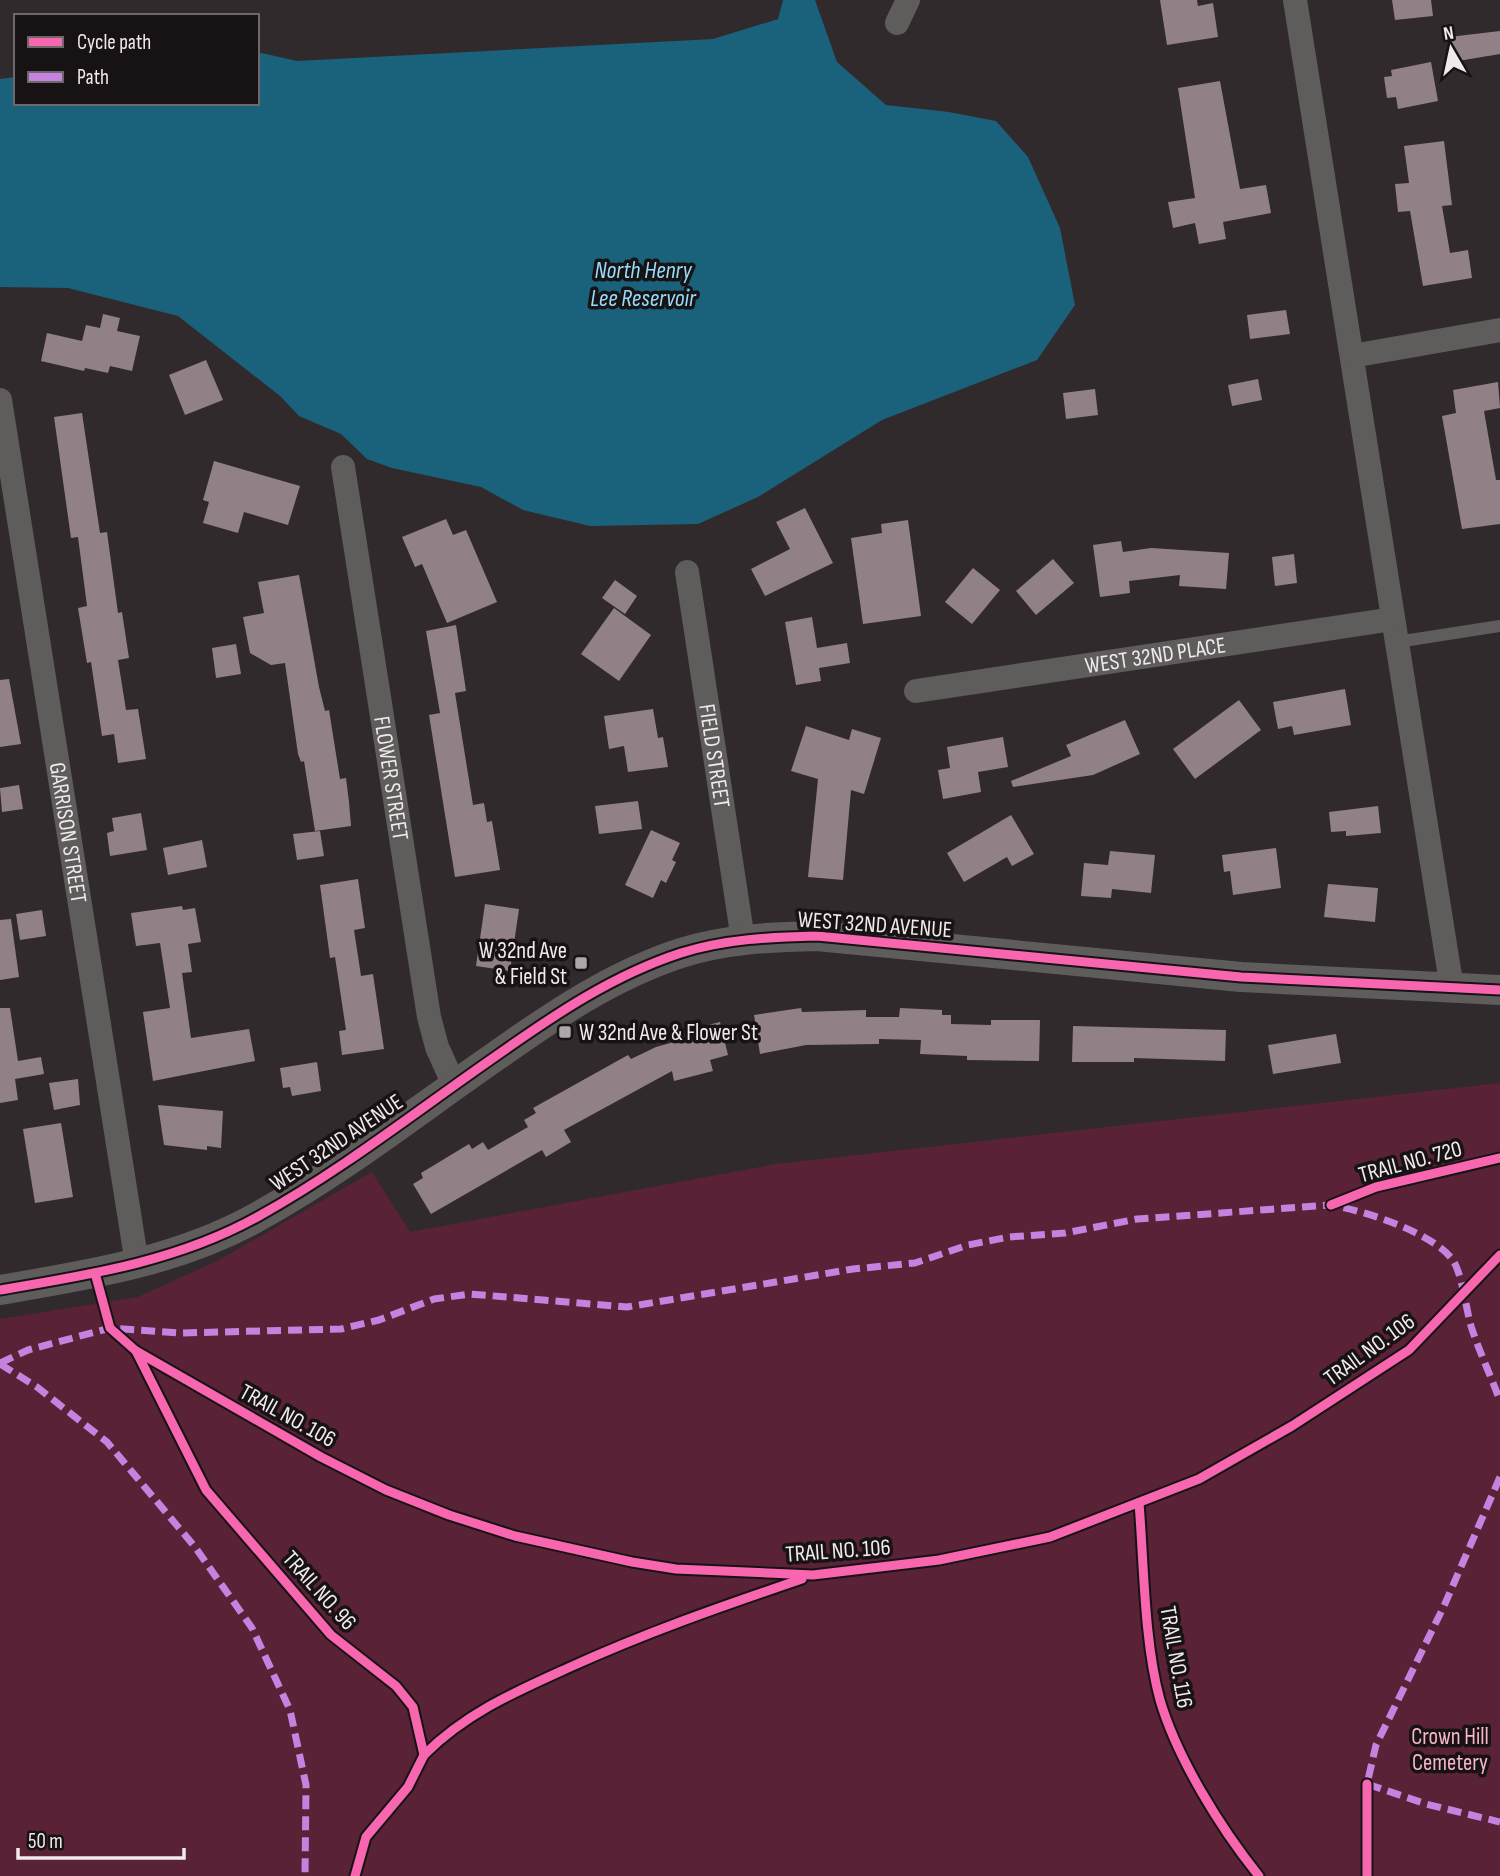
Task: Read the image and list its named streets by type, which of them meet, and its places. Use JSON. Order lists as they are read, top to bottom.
{
  "streets": {
    "street": [
      "WEST 32ND PLACE",
      "FIELD STREET",
      "FLOWER STREET",
      "GARRISON STREET",
      "WEST 32ND AVENUE"
    ],
    "cycle path": [
      "TRAIL NO. 720",
      "TRAIL NO. 106",
      "TRAIL NO. 96",
      "TRAIL NO. 116"
    ]
  },
  "crossings": [
    ["FIELD STREET", "WEST 32ND AVENUE"],
    ["FLOWER STREET", "WEST 32ND AVENUE"],
    ["GARRISON STREET", "WEST 32ND AVENUE"]
  ],
  "water": ["North Henry Lee Reservoir"],
  "parks": ["Crown Hill Cemetery"],
  "places": {
    "transit": ["W 32nd Ave & Field St", "W 32nd Ave & Flower St"]
  },
  "legend": ["Cycle path", "Path"],
  "scale_bar": "50 m",
  "north": "top"
}
